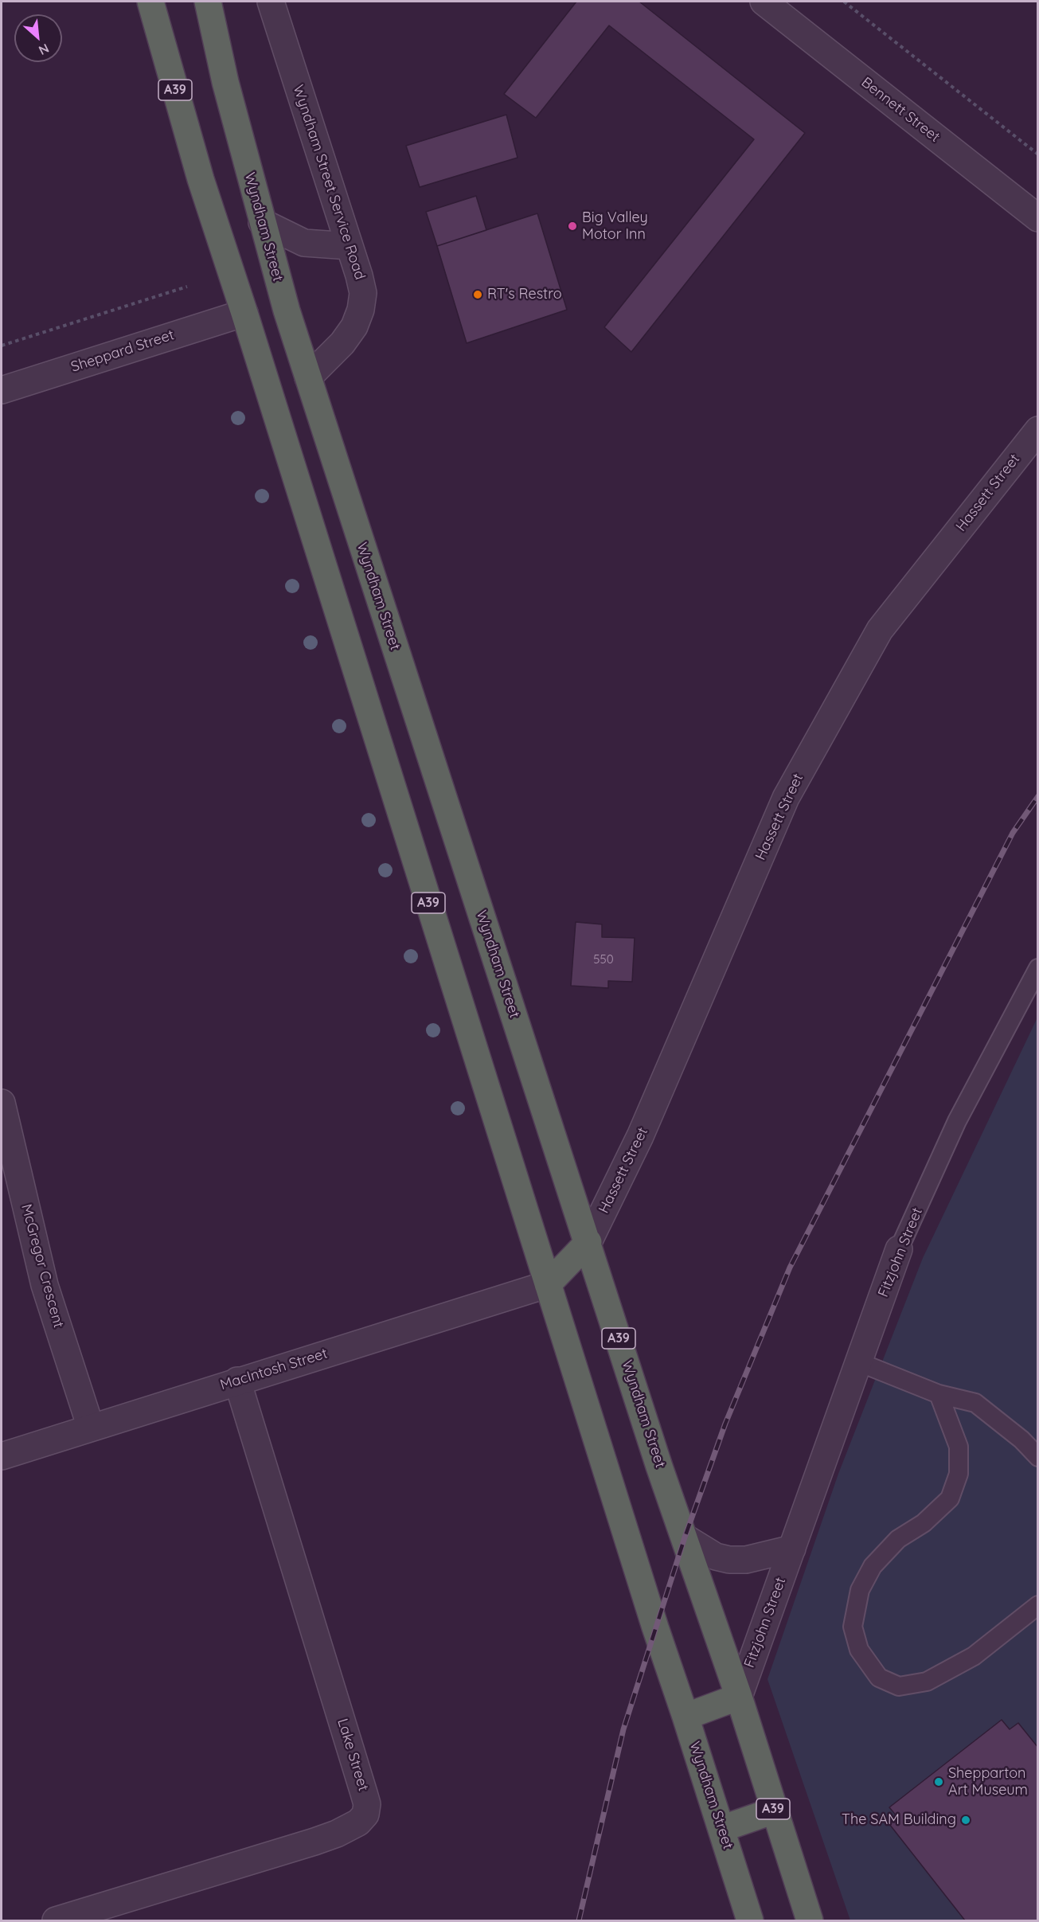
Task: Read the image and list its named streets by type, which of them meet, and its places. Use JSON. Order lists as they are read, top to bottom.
{
  "streets": {
    "highway": ["A39", "Wyndham Street"],
    "street": [
      "Bennett Street",
      "Wyndham Street Service Road",
      "Sheppard Street",
      "Hassett Street",
      "Fitzjohn Street",
      "McGregor Crescent",
      "MacIntosh Street",
      "Lake Street"
    ]
  },
  "crossings": [
    ["Wyndham Street Service Road", "Wyndham Street"],
    ["Wyndham Street", "Sheppard Street"],
    ["Wyndham Street", "Hassett Street"],
    ["Wyndham Street", "Fitzjohn Street"],
    ["Wyndham Street", "MacIntosh Street"],
    ["McGregor Crescent", "MacIntosh Street"],
    ["MacIntosh Street", "Lake Street"]
  ],
  "places": [
    "Big Valley Motor Inn",
    "RT's Restro",
    "Shepparton Art Museum",
    "The SAM Building"
  ],
  "house_numbers": ["550"],
  "north": "bottom right"
}
